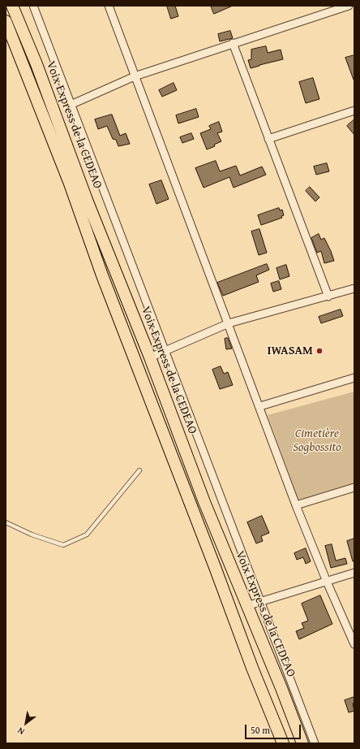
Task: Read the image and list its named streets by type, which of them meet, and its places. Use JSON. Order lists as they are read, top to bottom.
{
  "streets": {
    "main road": ["Voix Express de la CEDEAO"]
  },
  "parks": ["Cimetière Sogbossito"],
  "places": ["IWASAM"],
  "scale_bar": "50 m",
  "north": "bottom left"
}
